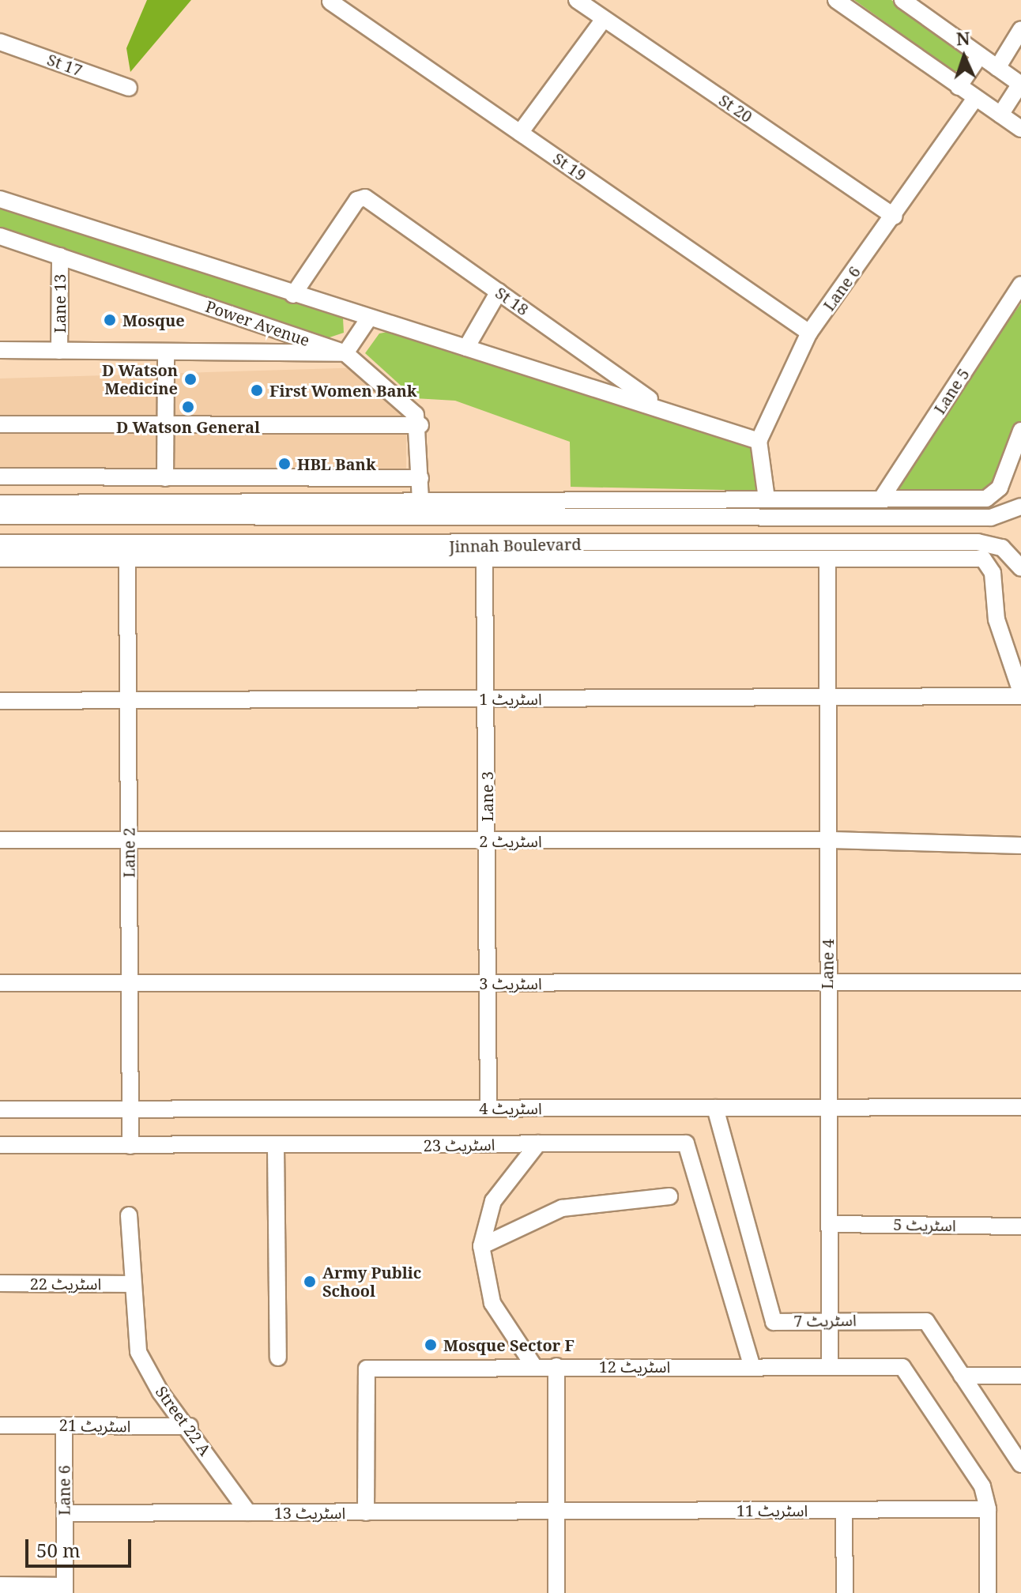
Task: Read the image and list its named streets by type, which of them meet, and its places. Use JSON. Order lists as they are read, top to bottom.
{
  "streets": {
    "street": [
      "St 17",
      "St 20",
      "St 19",
      "Lane 6",
      "St 18",
      "Lane 13",
      "Power Avenue",
      "Lane 5",
      "Jinnah Boulevard",
      "اسٹریٹ 1",
      "Lane 3",
      "اسٹریٹ 2",
      "Lane 2",
      "Lane 4",
      "اسٹریٹ 3",
      "اسٹریٹ 4",
      "اسٹریٹ 23",
      "اسٹریٹ 5",
      "اسٹریٹ 22",
      "اسٹریٹ 7",
      "اسٹریٹ 12",
      "Street 22 A",
      "اسٹریٹ 21",
      "اسٹریٹ 11",
      "اسٹریٹ 13"
    ]
  },
  "crossings": [
    ["St 20", "Lane 6"],
    ["St 19", "Lane 6"],
    ["Lane 6", "اسٹریٹ 21"],
    ["Lane 6", "اسٹریٹ 13"],
    ["Lane 13", "Power Avenue"],
    ["اسٹریٹ 1", "Lane 3"],
    ["اسٹریٹ 1", "Lane 2"],
    ["اسٹریٹ 1", "Lane 4"],
    ["Lane 3", "اسٹریٹ 2"],
    ["Lane 3", "اسٹریٹ 3"],
    ["Lane 3", "اسٹریٹ 4"],
    ["اسٹریٹ 2", "Lane 2"],
    ["اسٹریٹ 2", "Lane 4"],
    ["Lane 2", "اسٹریٹ 3"],
    ["Lane 2", "اسٹریٹ 4"],
    ["Lane 2", "اسٹریٹ 23"],
    ["Lane 4", "اسٹریٹ 3"],
    ["Lane 4", "اسٹریٹ 4"],
    ["Lane 4", "اسٹریٹ 5"],
    ["Lane 4", "اسٹریٹ 7"],
    ["Lane 4", "اسٹریٹ 12"],
    ["اسٹریٹ 4", "اسٹریٹ 7"],
    ["اسٹریٹ 23", "اسٹریٹ 12"],
    ["اسٹریٹ 22", "Street 22 A"],
    ["اسٹریٹ 12", "اسٹریٹ 11"],
    ["اسٹریٹ 12", "اسٹریٹ 13"],
    ["Street 22 A", "اسٹریٹ 21"],
    ["Street 22 A", "اسٹریٹ 13"],
    ["اسٹریٹ 11", "اسٹریٹ 13"]
  ],
  "places": [
    "Mosque",
    "D Watson Medicine",
    "First Women Bank",
    "D Watson General",
    "HBL Bank",
    "Army Public School",
    "Mosque Sector F"
  ],
  "scale_bar": "50 m",
  "north": "top"
}
